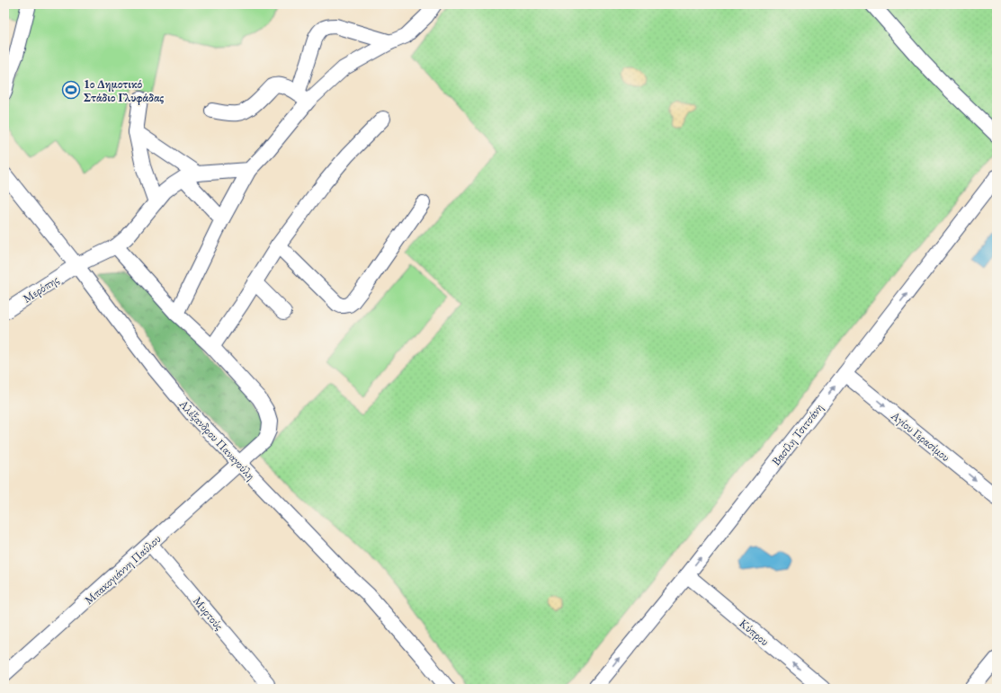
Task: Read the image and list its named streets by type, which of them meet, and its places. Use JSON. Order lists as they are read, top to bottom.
{
  "streets": {
    "street": [
      "Μερόπης",
      "Βασίλη Τσιτσάνη",
      "Αγίου Γερασίμου",
      "Αλέξανδρου Παναγούλη",
      "Μπακογιάννη Παύλου",
      "Μυρτούς",
      "Κύπρου"
    ]
  },
  "crossings": [
    ["Μερόπης", "Αλέξανδρου Παναγούλη"],
    ["Μερόπης", "Μπακογιάννη Παύλου"],
    ["Βασίλη Τσιτσάνη", "Αγίου Γερασίμου"],
    ["Βασίλη Τσιτσάνη", "Κύπρου"],
    ["Αλέξανδρου Παναγούλη", "Μπακογιάννη Παύλου"],
    ["Μπακογιάννη Παύλου", "Μυρτούς"]
  ],
  "one_way": ["Βασίλη Τσιτσάνη", "Αγίου Γερασίμου", "Κύπρου"],
  "places": {
    "sports": ["1ο Δημοτικό Στάδιο Γλυφάδας"]
  }
}
